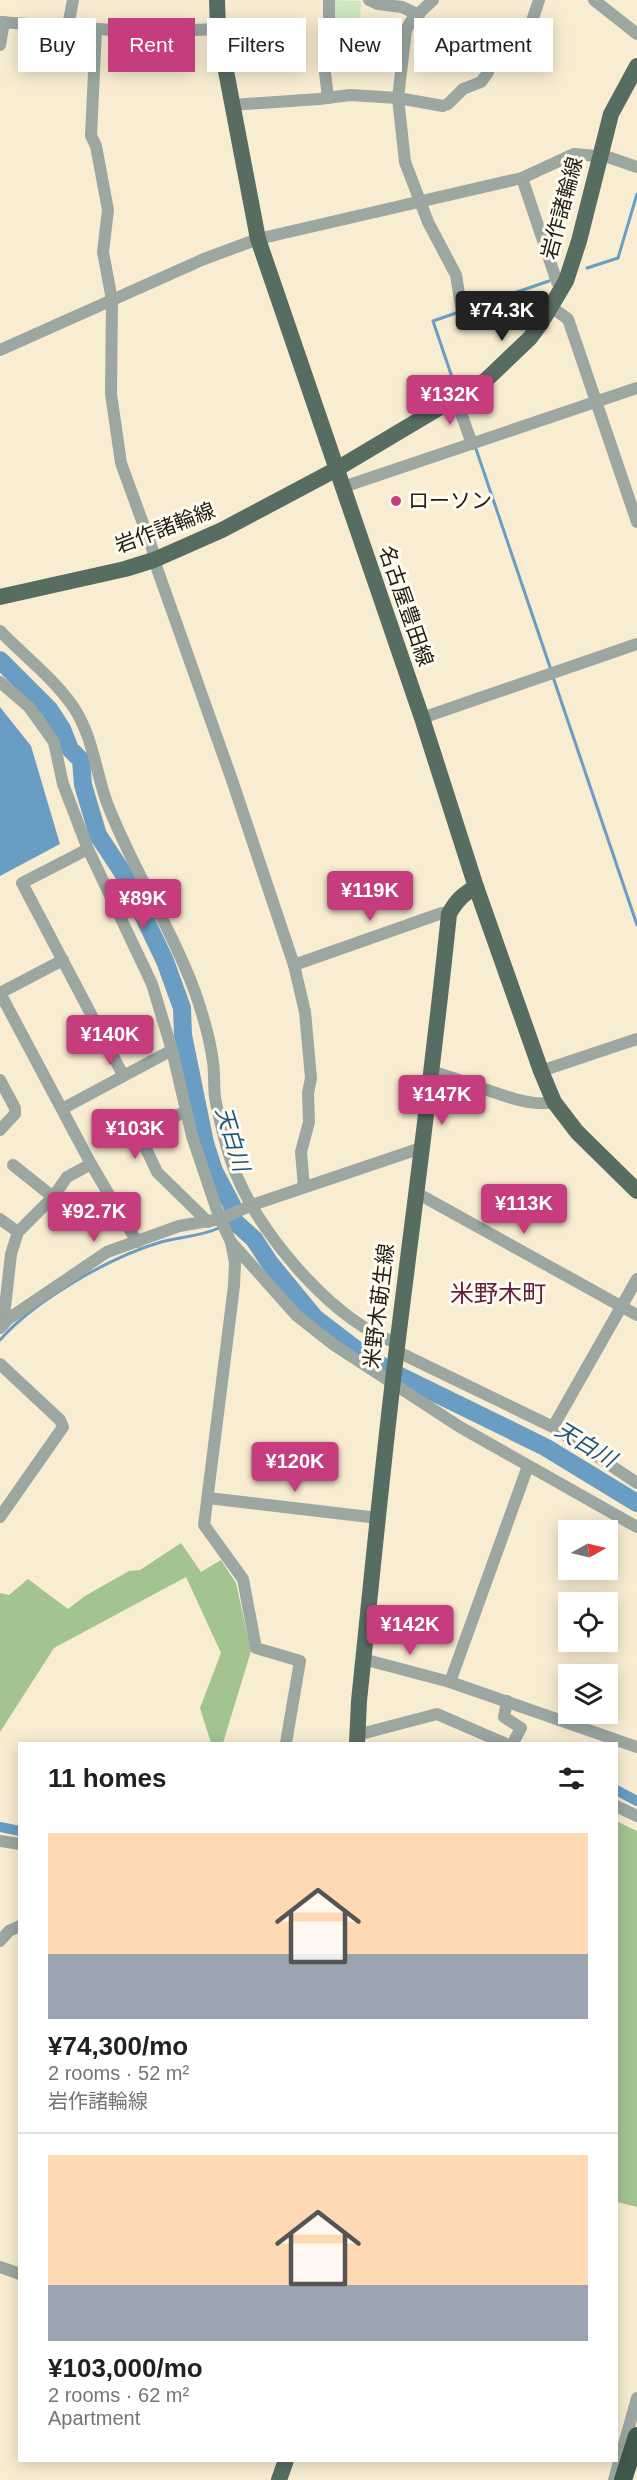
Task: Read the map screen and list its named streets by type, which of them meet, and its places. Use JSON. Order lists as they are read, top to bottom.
{
  "streets": {
    "main road": ["岩作諸輪線", "名古屋豊田線", "米野木莇生線"]
  },
  "crossings": [
    ["岩作諸輪線", "名古屋豊田線"]
  ],
  "districts": ["米野木町"],
  "water": ["天白川"],
  "places": ["ローソン"],
  "north": "right",
  "page": {
    "chip": [
      "Buy",
      "Rent",
      "Filters",
      "New",
      "Apartment"
    ],
    "price": [
      "¥74.3K",
      "¥132K",
      "¥119K",
      "¥89K",
      "¥140K",
      "¥147K",
      "¥103K",
      "¥113K",
      "¥92.7K",
      "¥120K",
      "¥142K"
    ],
    "heading": "11 homes",
    "list": [
      {
        "name": "¥74,300/mo",
        "note": "2 rooms · 52 m² · 岩作諸輪線"
      },
      {
        "name": "¥103,000/mo",
        "note": "2 rooms · 62 m² · Apartment"
      }
    ]
  }
}
